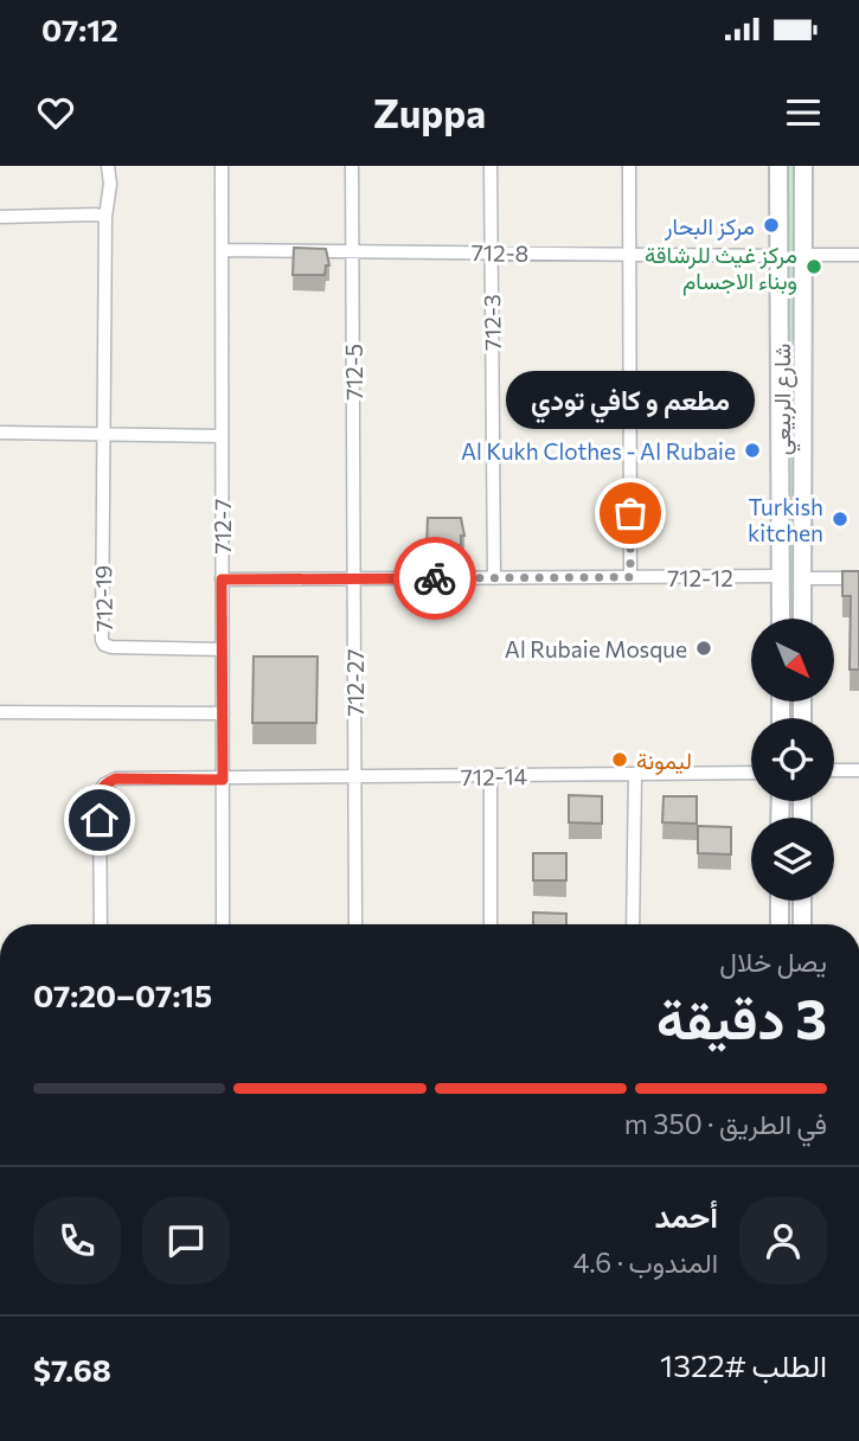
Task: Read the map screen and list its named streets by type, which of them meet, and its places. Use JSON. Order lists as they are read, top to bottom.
{
  "streets": {
    "street": [
      "712-8",
      "712-3",
      "712-5",
      "شارع الربيعي",
      "712-7",
      "712-12",
      "712-19",
      "712-27",
      "712-14"
    ]
  },
  "crossings": [
    ["712-8", "712-3"],
    ["712-8", "712-5"],
    ["712-8", "شارع الربيعي"],
    ["712-8", "712-7"],
    ["712-3", "712-12"],
    ["712-5", "712-12"],
    ["712-5", "712-27"],
    ["شارع الربيعي", "712-12"],
    ["712-7", "712-12"],
    ["712-7", "712-19"],
    ["712-7", "712-14"],
    ["712-12", "712-27"],
    ["712-27", "712-14"]
  ],
  "places": [
    "مركز البحار",
    "مركز غيث للرشاقة وبناء الاجسام",
    "Al Kukh Clothes - Al Rubaie",
    "مطعم و كافي تودي",
    "Turkish kitchen",
    "Al Rubaie Mosque",
    "ليمونة"
  ],
  "north": "bottom right",
  "page": {
    "status": "07:12",
    "header": "Zuppa",
    "bubble": "مطعم و كافي تودي",
    "heading": ["3 دقيقة", "يصل خلال", "07:15–07:20"],
    "panel": [
      "أحمد",
      "المندوب · 4.6",
      "الطلب #1322",
      "$7.68"
    ],
    "bar": "في الطريق · 350 m"
  }
}
